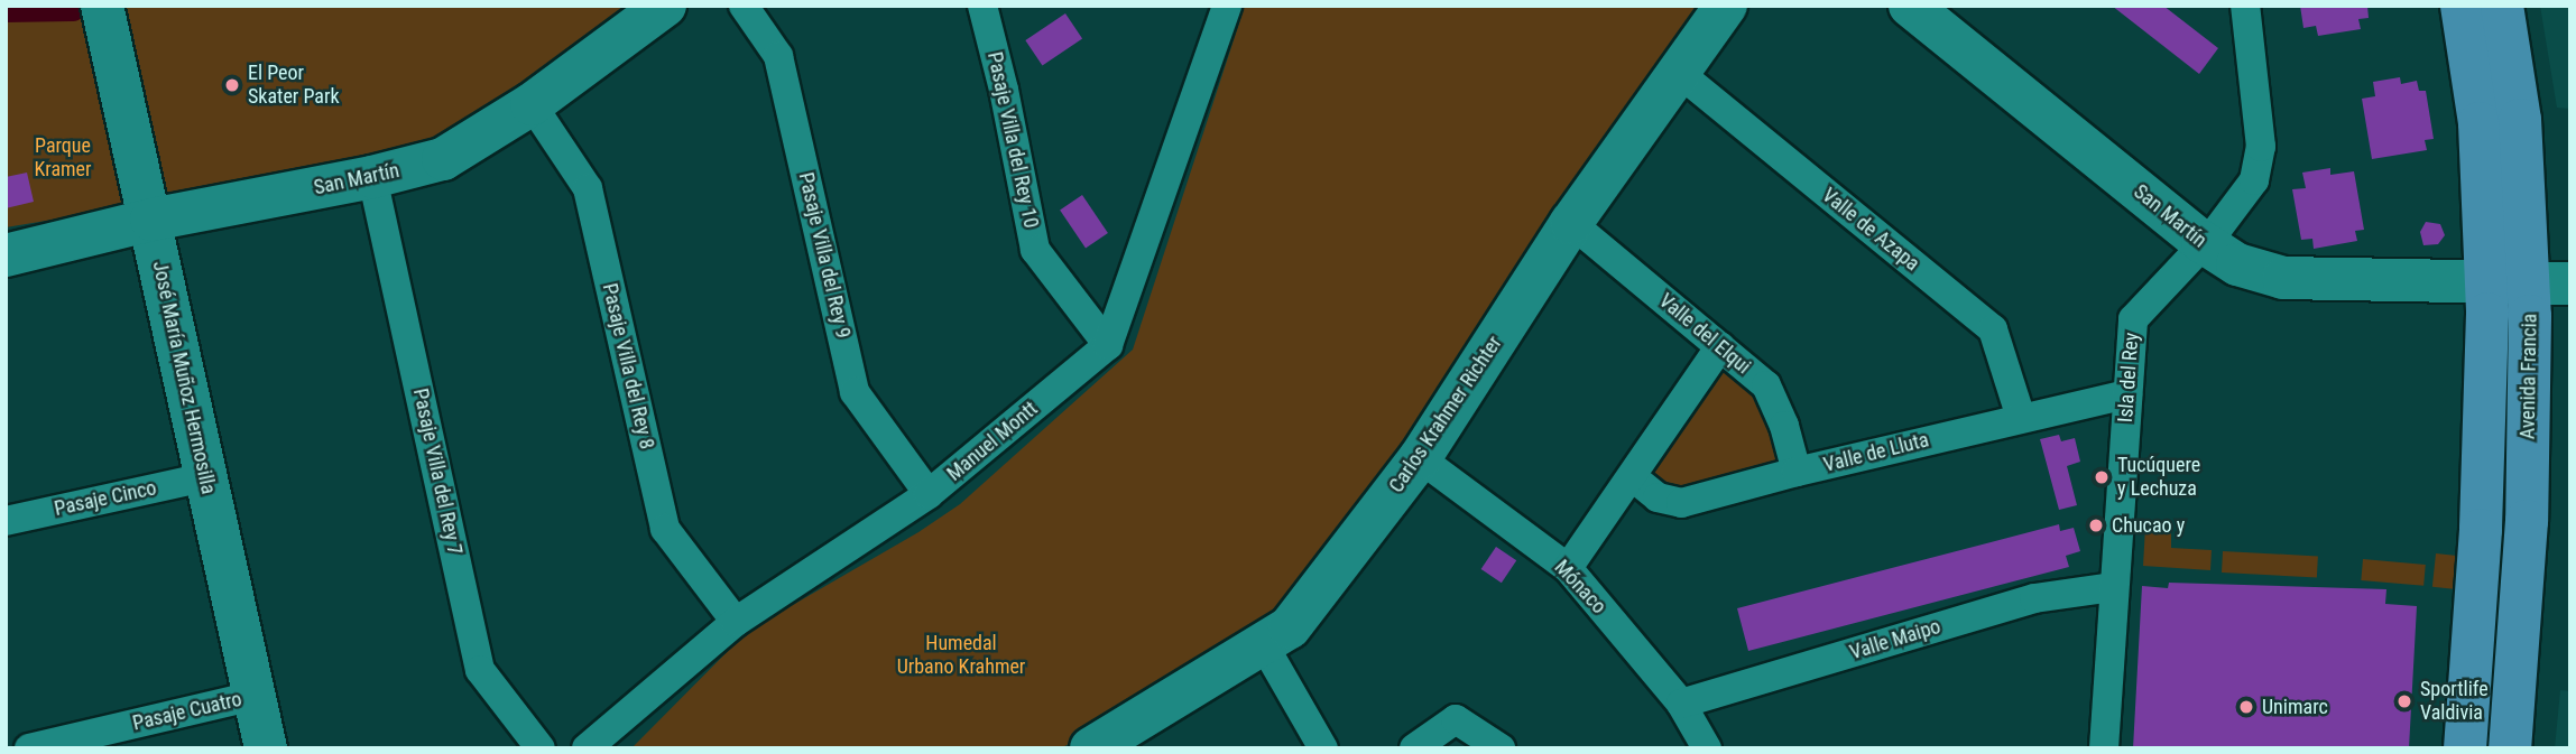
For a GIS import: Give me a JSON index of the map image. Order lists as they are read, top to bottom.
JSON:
{
  "streets": {
    "main road": ["Avenida Francia"],
    "street": [
      "Pasaje Villa del Rey 10",
      "San Martín",
      "Valle de Azapa",
      "Pasaje Villa del Rey 9",
      "Valle del Elqui",
      "Pasaje Villa del Rey 8",
      "José María Muñoz Hermosilla",
      "Isla del Rey",
      "Carlos Krahmer Richter",
      "Manuel Montt",
      "Valle de Lluta",
      "Pasaje Villa del Rey 7",
      "Pasaje Cinco",
      "Mónaco",
      "Valle Maipo",
      "Pasaje Cuatro"
    ]
  },
  "crossings": [
    ["Pasaje Villa del Rey 10", "Manuel Montt"],
    ["San Martín", "Pasaje Villa del Rey 8"],
    ["San Martín", "Avenida Francia"],
    ["San Martín", "José María Muñoz Hermosilla"],
    ["San Martín", "Isla del Rey"],
    ["San Martín", "Pasaje Villa del Rey 7"],
    ["Valle de Azapa", "Carlos Krahmer Richter"],
    ["Valle de Azapa", "Valle de Lluta"],
    ["Pasaje Villa del Rey 9", "Manuel Montt"],
    ["Valle del Elqui", "Carlos Krahmer Richter"],
    ["Valle del Elqui", "Valle de Lluta"],
    ["Pasaje Villa del Rey 8", "Manuel Montt"],
    ["José María Muñoz Hermosilla", "Pasaje Cinco"],
    ["José María Muñoz Hermosilla", "Pasaje Cuatro"],
    ["Isla del Rey", "Valle de Lluta"],
    ["Isla del Rey", "Valle Maipo"],
    ["Carlos Krahmer Richter", "Mónaco"],
    ["Mónaco", "Valle Maipo"]
  ],
  "parks": ["Parque Kramer", "Humedal Urbano Krahmer"],
  "places": [
    "El Peor Skater Park",
    "Tucúquere y Lechuza",
    "Chucao y",
    "Sportlife Valdivia",
    "Unimarc"
  ]
}
